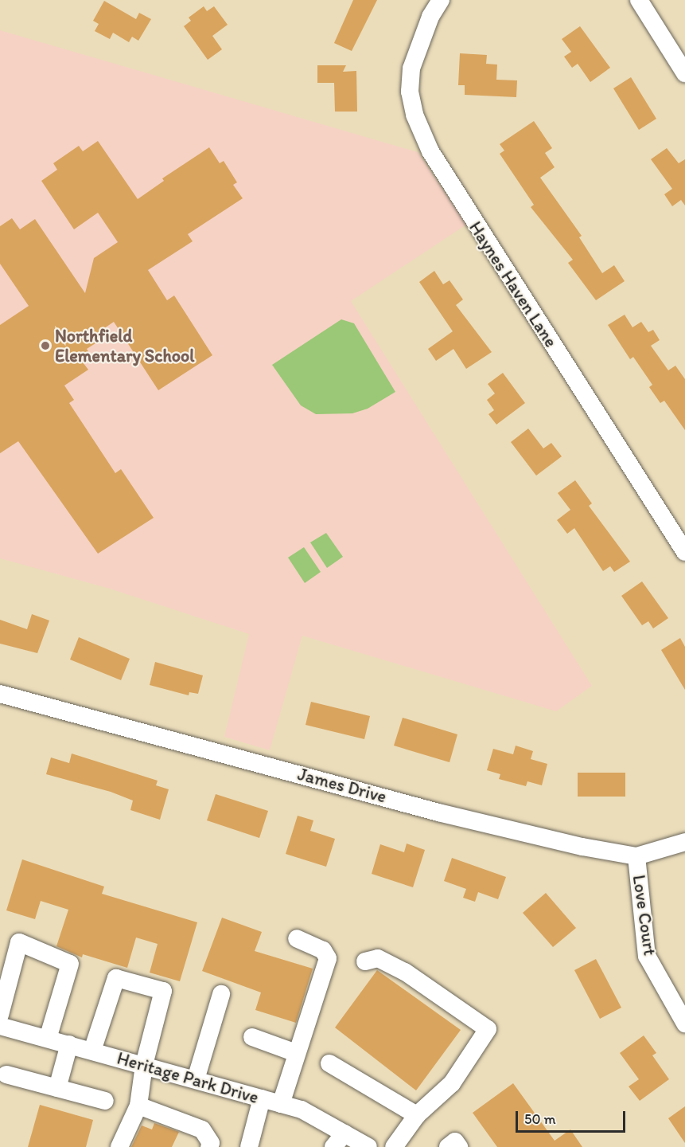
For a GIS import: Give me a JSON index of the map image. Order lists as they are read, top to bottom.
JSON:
{
  "streets": {
    "street": [
      "Haynes Haven Lane",
      "James Drive",
      "Love Court",
      "Heritage Park Drive"
    ]
  },
  "crossings": [
    ["James Drive", "Love Court"]
  ],
  "places": ["Northfield Elementary School"],
  "scale_bar": "50 m"
}
